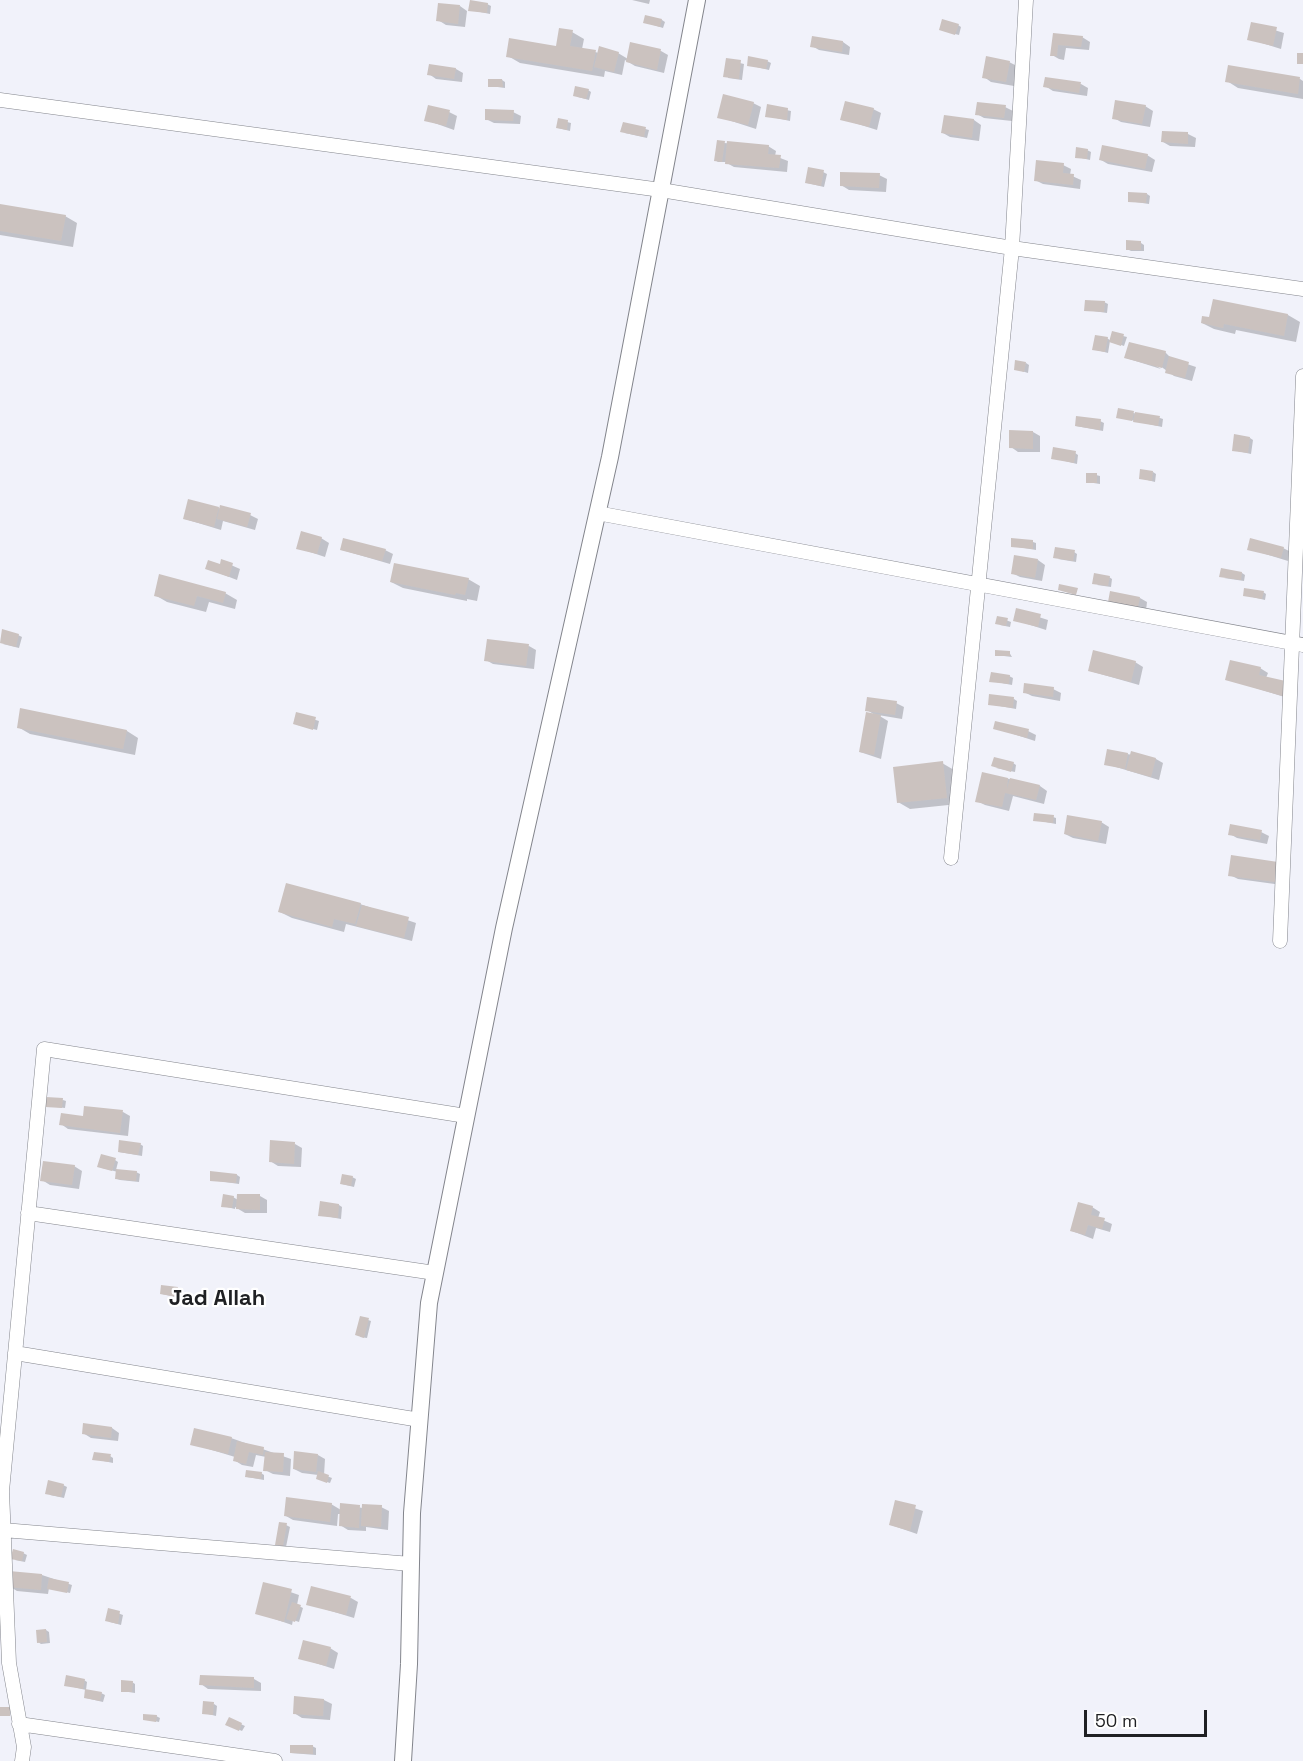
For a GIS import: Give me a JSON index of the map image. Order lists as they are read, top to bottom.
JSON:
{
  "districts": ["Jad Allah"],
  "scale_bar": "50 m"
}
